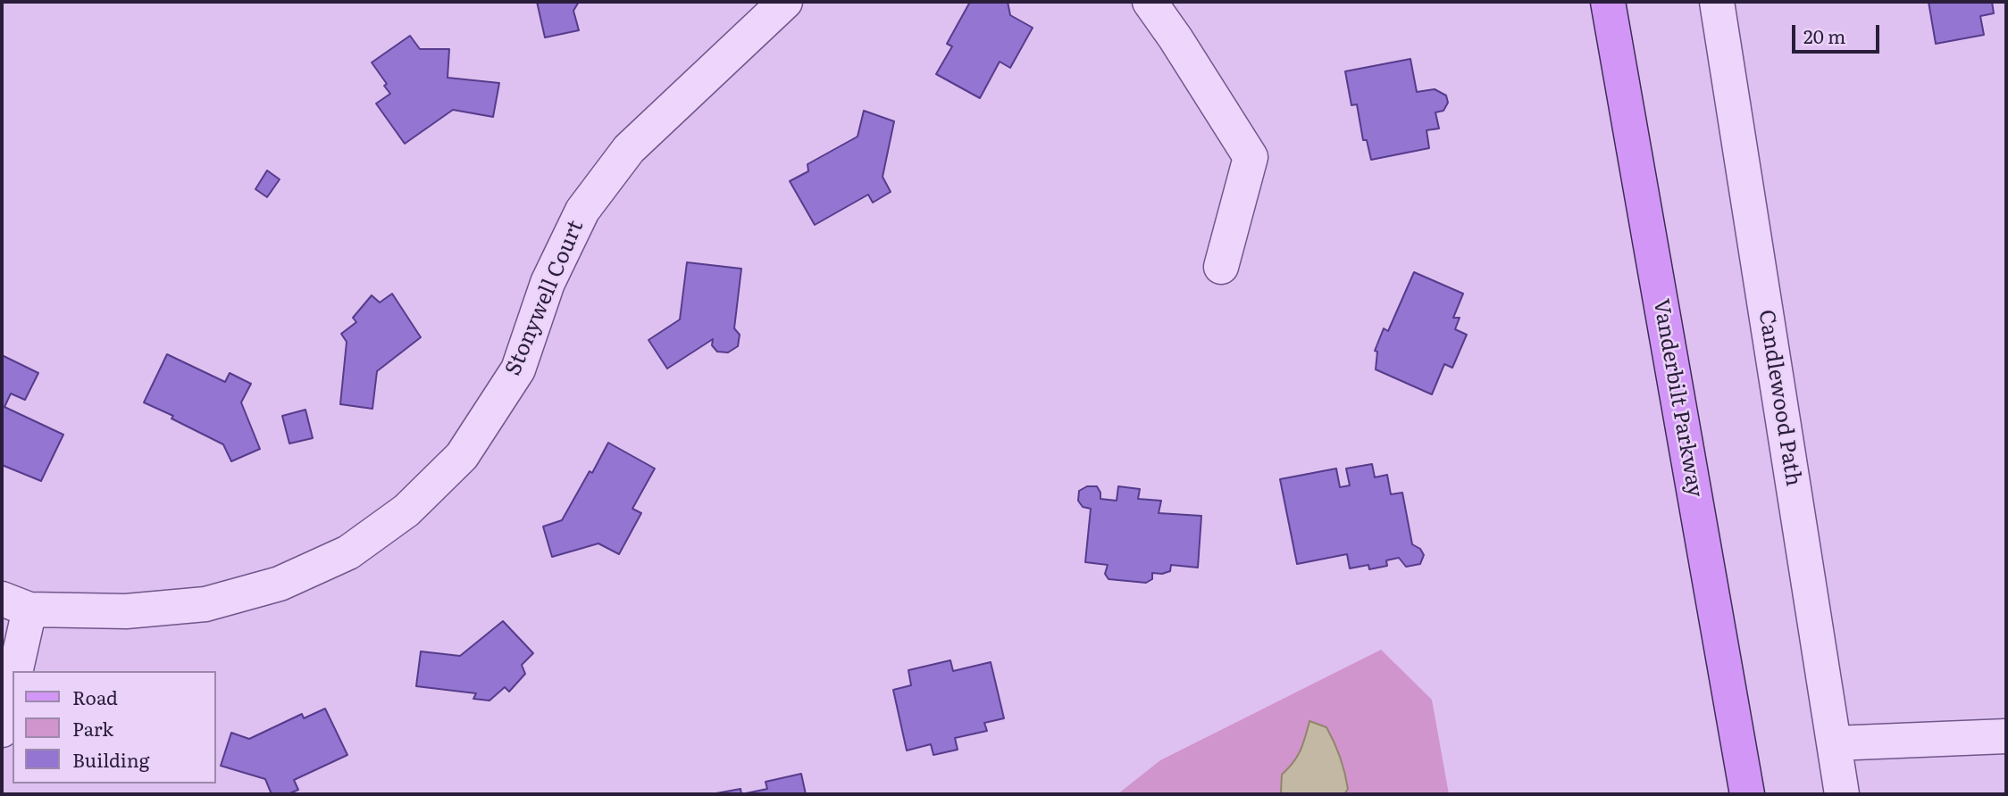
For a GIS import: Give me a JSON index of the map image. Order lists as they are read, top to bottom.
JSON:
{
  "streets": {
    "main road": ["Vanderbilt Parkway"],
    "street": ["Stonywell Court", "Candlewood Path"]
  },
  "legend": ["Road", "Park", "Building"],
  "scale_bar": "20 m"
}
